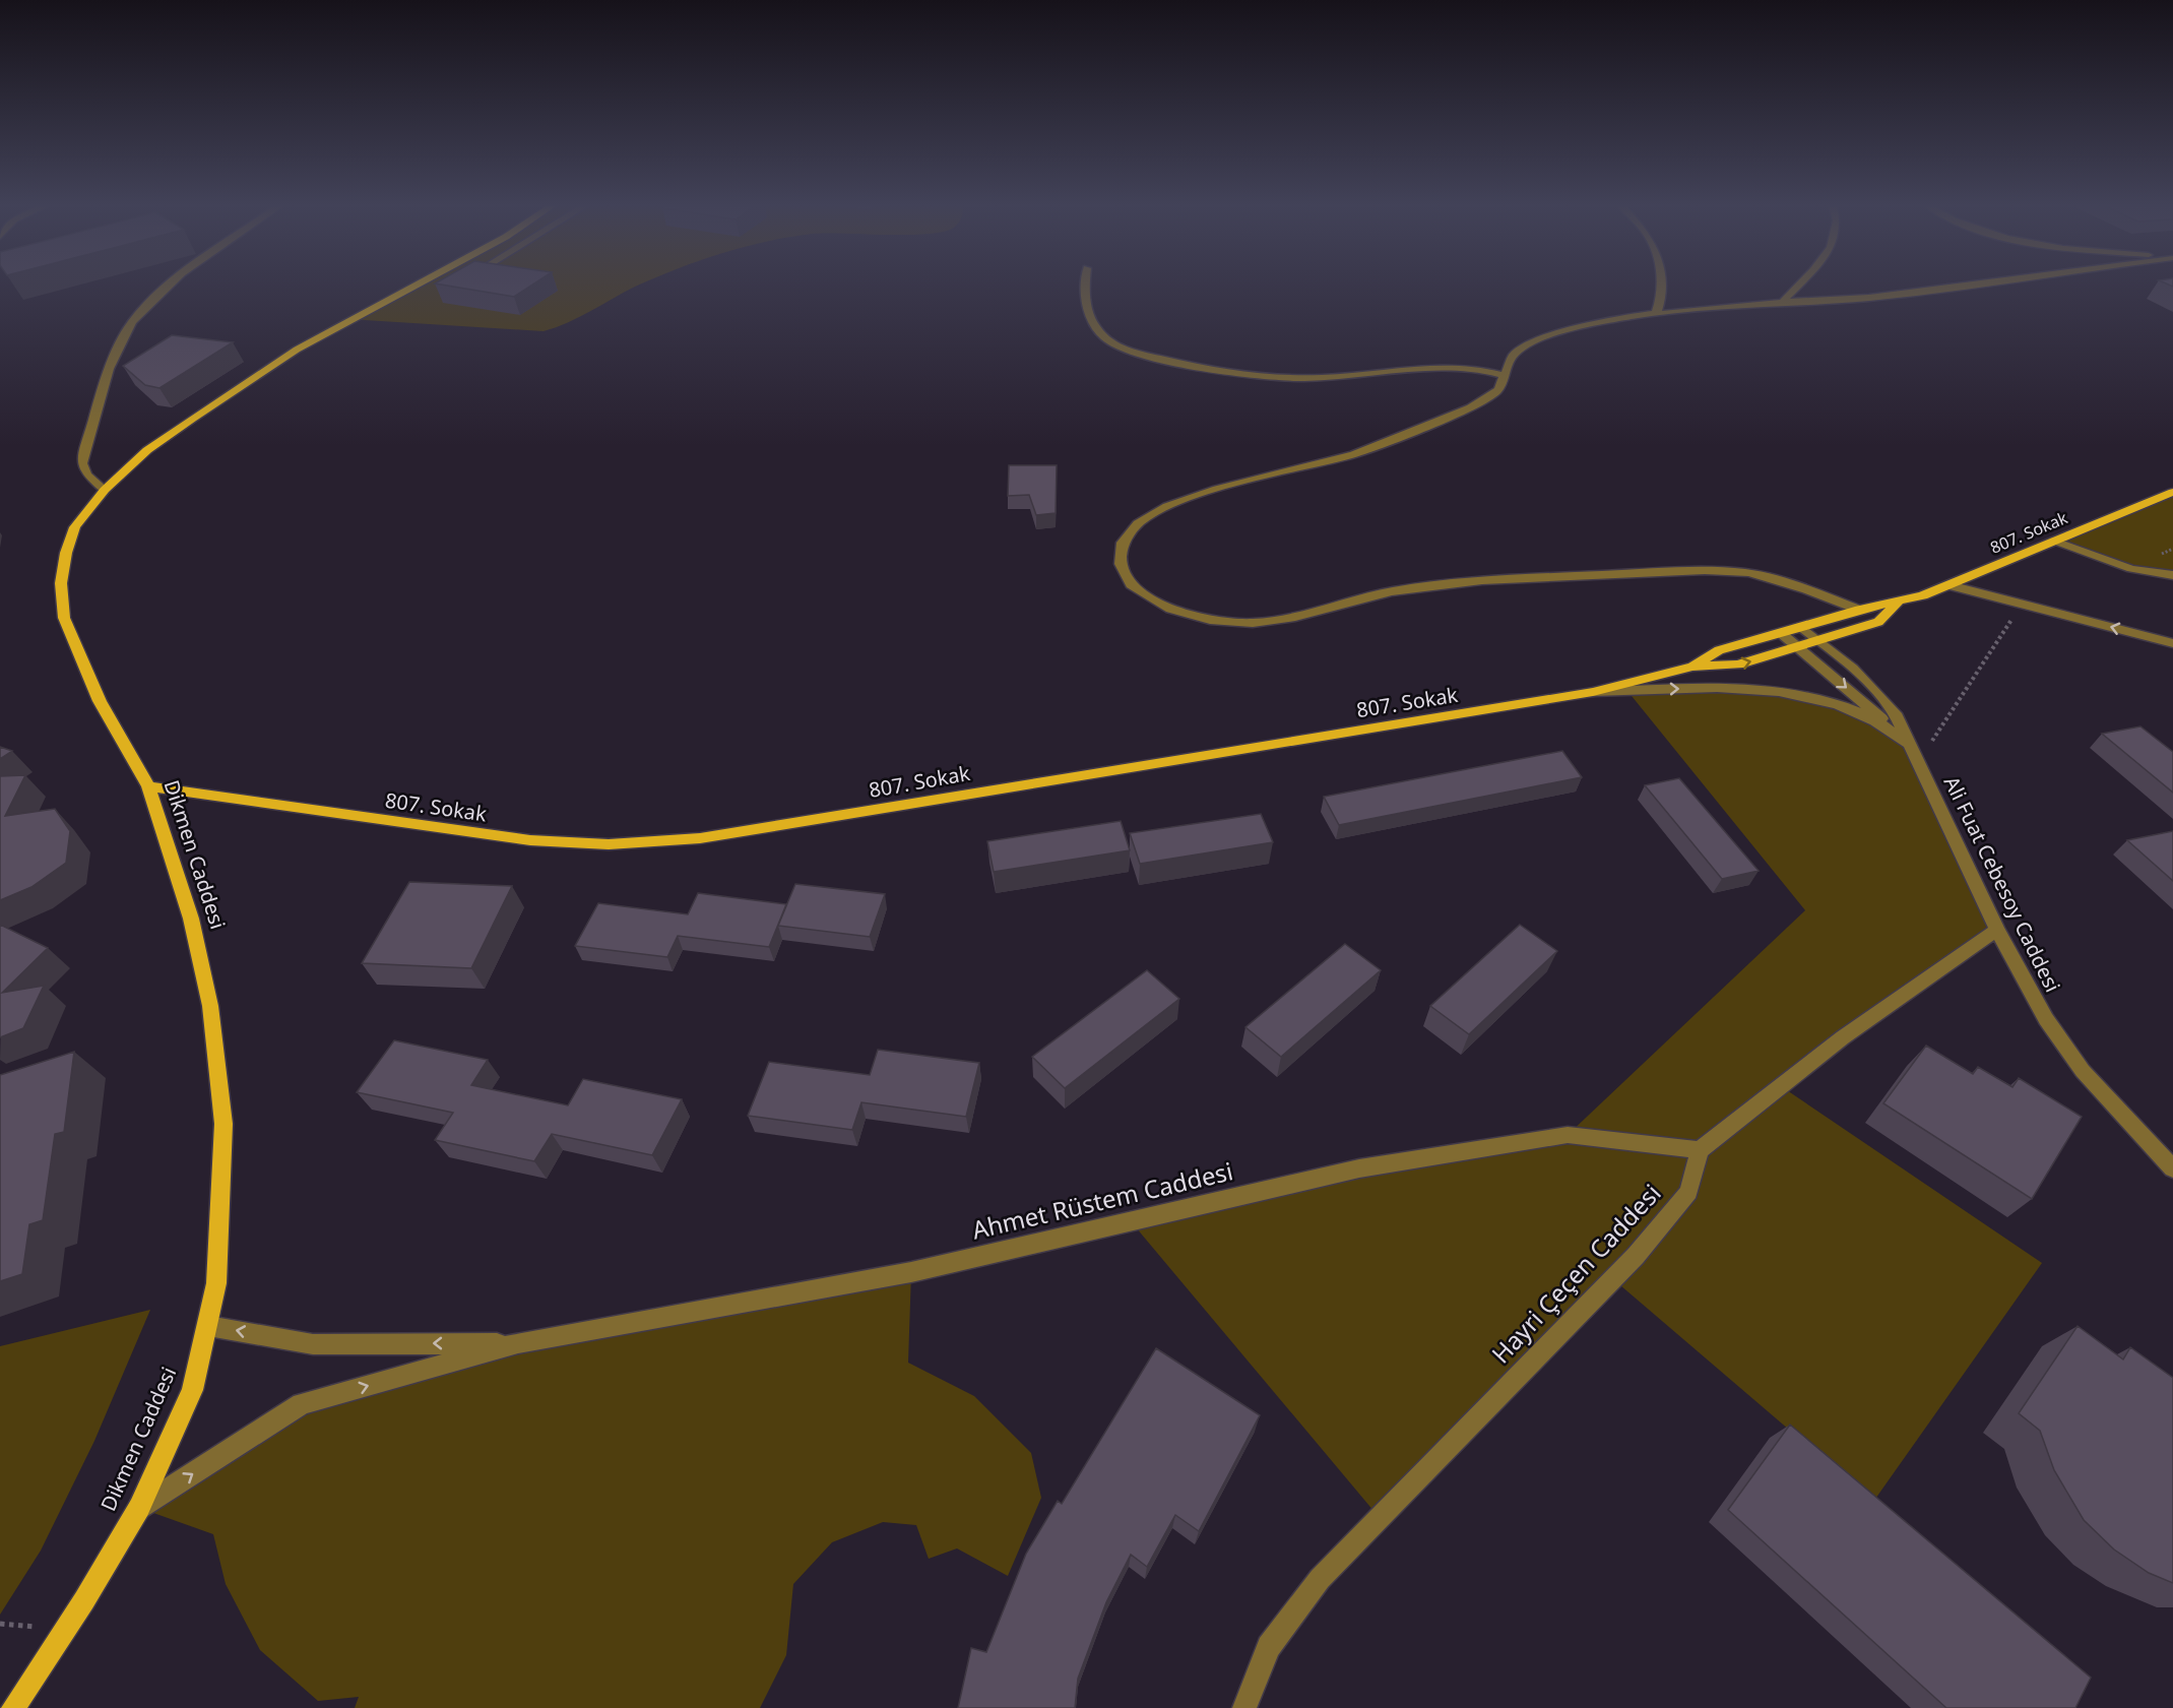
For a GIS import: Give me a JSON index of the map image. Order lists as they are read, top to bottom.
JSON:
{
  "streets": {
    "main road": ["807. Sokak", "Dikmen Caddesi"],
    "street": ["Ali Fuat Cebesoy Caddesi", "Ahmet Rüstem Caddesi", "Hayri Çeçen Caddesi"]
  },
  "crossings": [
    ["807. Sokak", "Dikmen Caddesi"],
    ["807. Sokak", "Ali Fuat Cebesoy Caddesi"],
    ["Dikmen Caddesi", "Ahmet Rüstem Caddesi"],
    ["Ahmet Rüstem Caddesi", "Hayri Çeçen Caddesi"]
  ]
}
